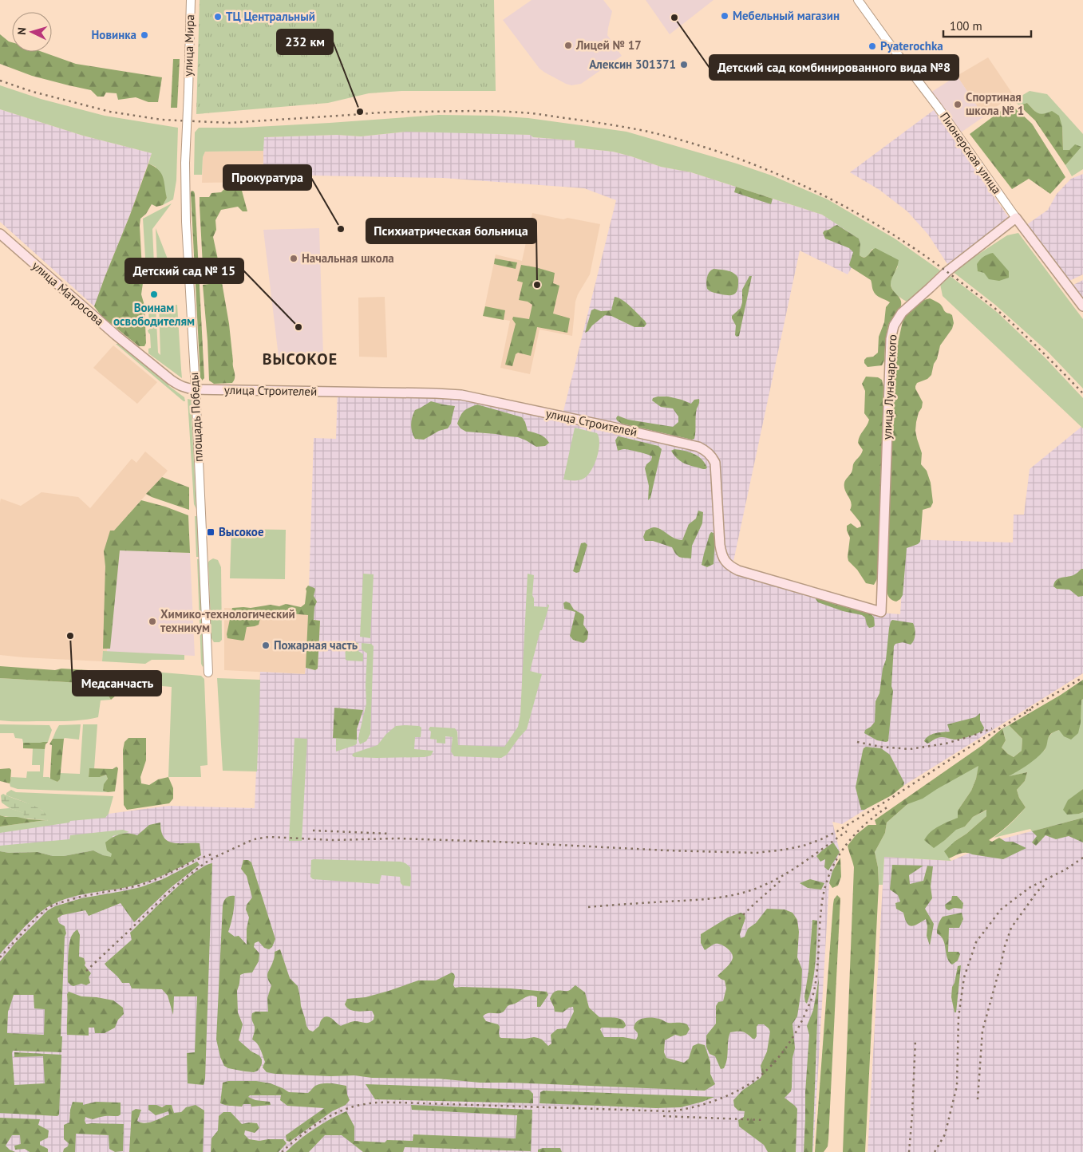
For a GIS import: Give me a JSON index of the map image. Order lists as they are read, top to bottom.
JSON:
{
  "streets": {
    "main road": [
      "Пионерская улица",
      "улица Матросова",
      "улица Луначарского",
      "улица Строителей"
    ],
    "street": ["улица Мира", "площадь Победы"]
  },
  "crossings": [
    ["улица Мира", "площадь Победы"],
    ["Пионерская улица", "улица Луначарского"],
    ["улица Матросова", "улица Строителей"],
    ["улица Матросова", "площадь Победы"],
    ["улица Луначарского", "улица Строителей"],
    ["улица Строителей", "площадь Победы"]
  ],
  "districts": ["ВЫСОКОЕ"],
  "places": {
    "other": [
      "Мебельный магазин",
      "ТЦ Центральный",
      "Детский сад комбинированного вида №8",
      "Новинка",
      "Лицей № 17",
      "Pyaterochka",
      "Алексин 301371",
      "Спортиная школа № 1",
      "232 км",
      "Прокуратура",
      "Начальная школа",
      "Психиатрическая больница",
      "Воинам освободителям",
      "Детский сад № 15",
      "Химико-технологический техникум",
      "Медсанчасть",
      "Пожарная часть"
    ],
    "transit": ["Высокое"]
  },
  "scale_bar": "100 m",
  "north": "left"
}
